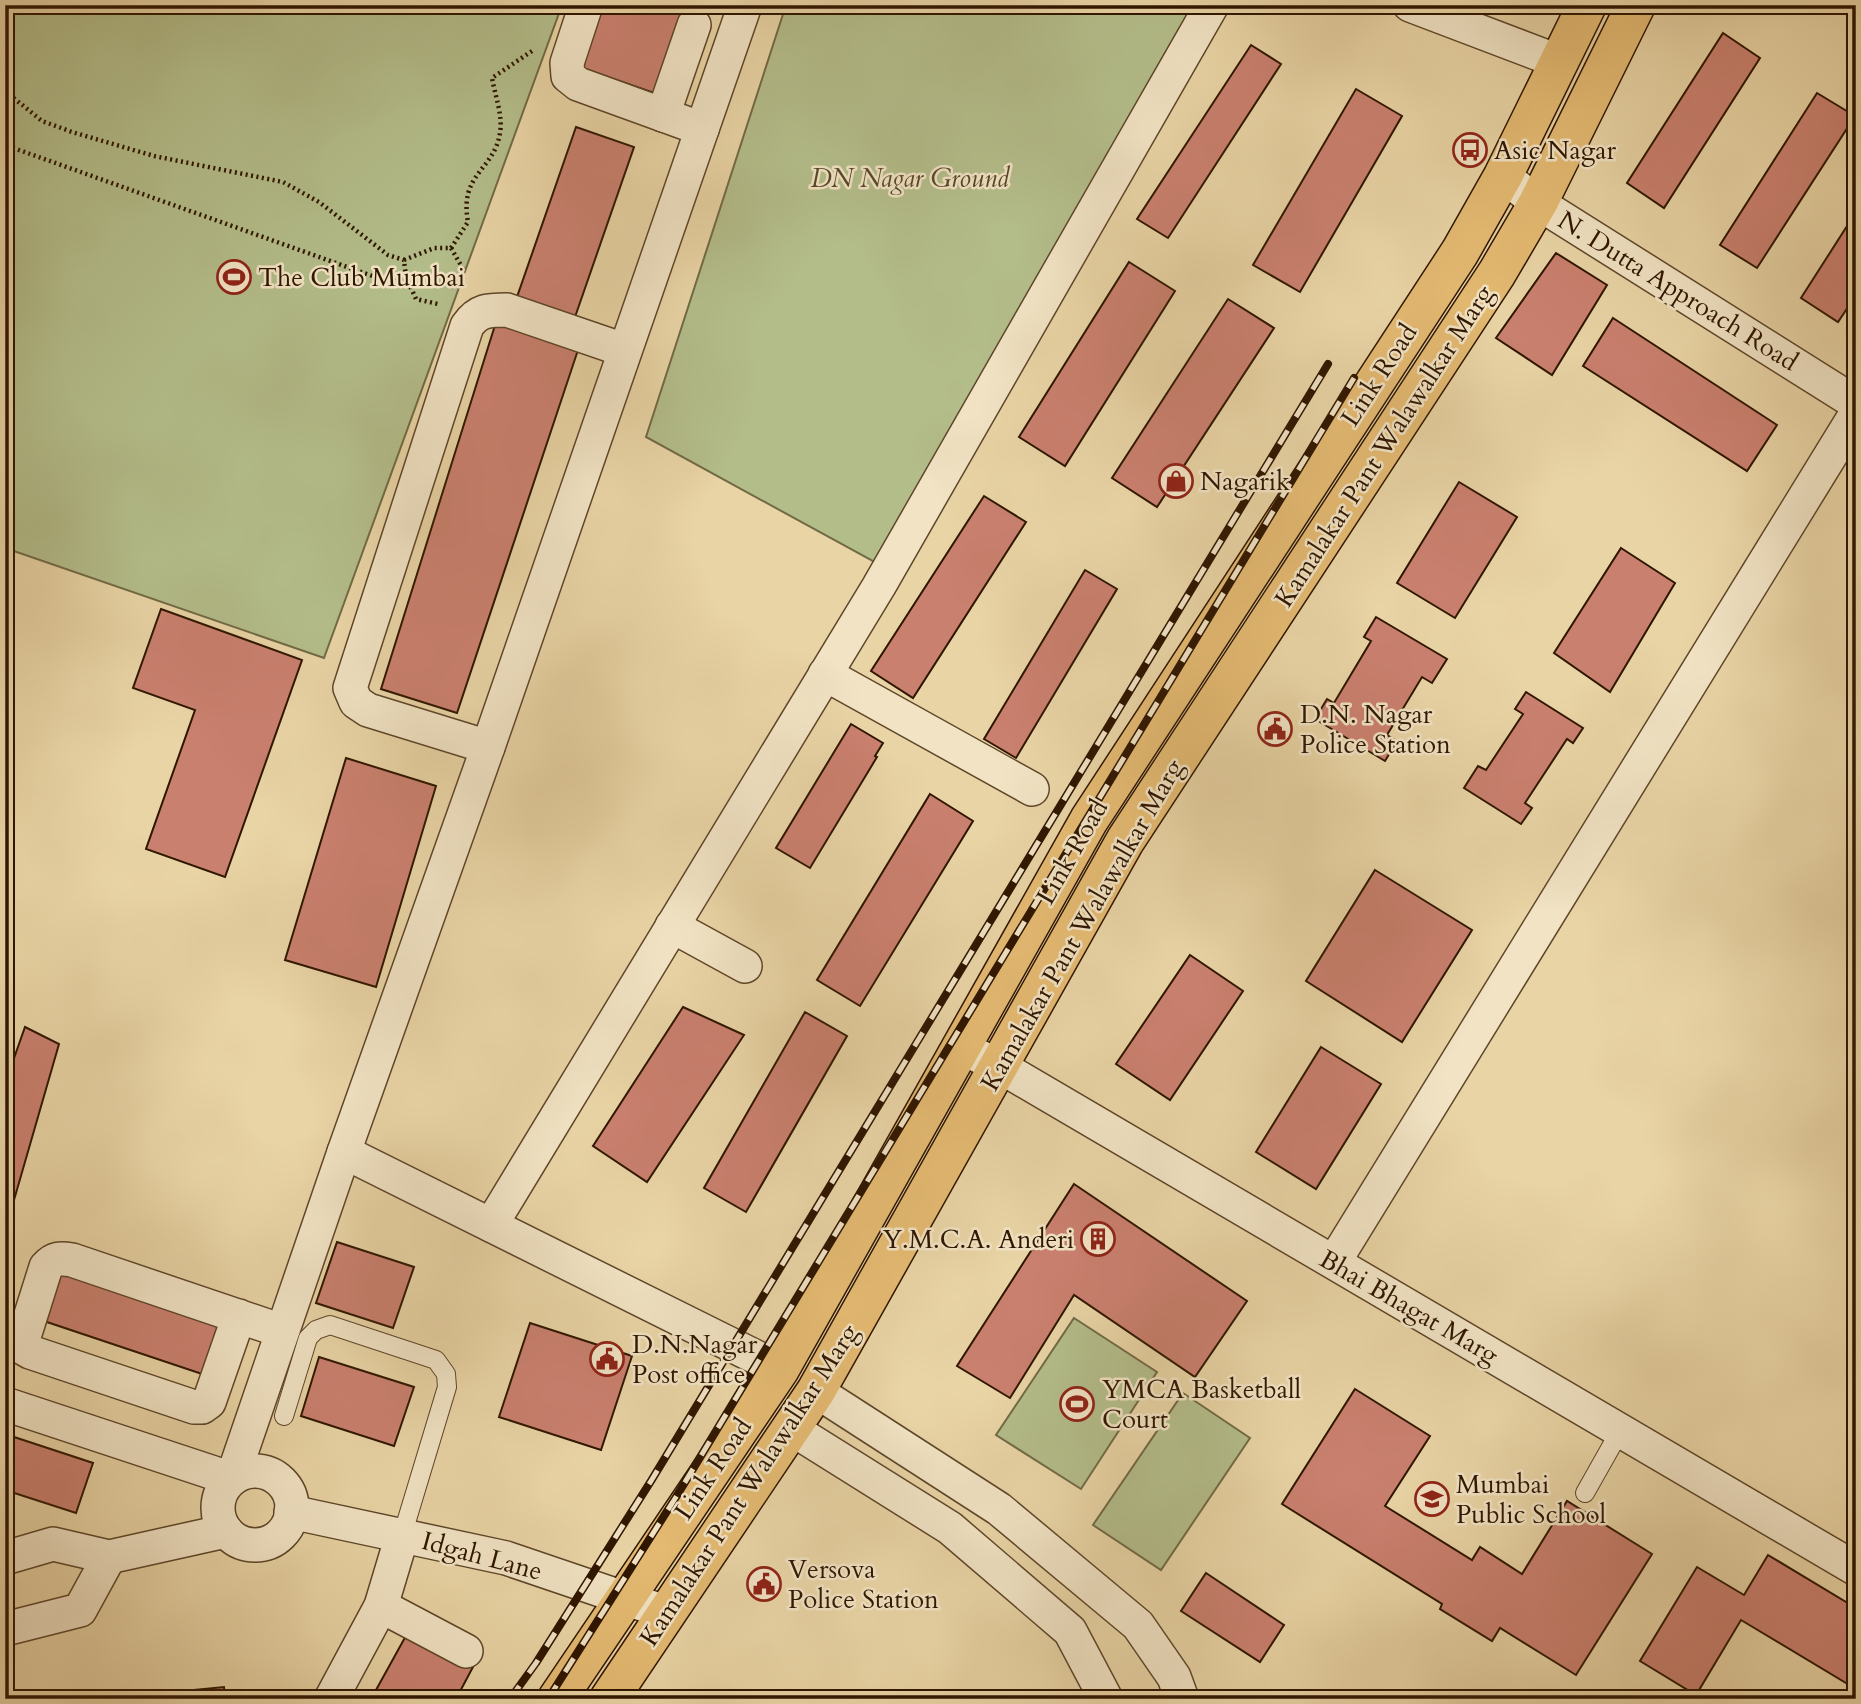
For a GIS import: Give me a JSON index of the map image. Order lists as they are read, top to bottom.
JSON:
{
  "streets": {
    "main road": ["Link Road", "Kamalakar Pant Walawalkar Marg"],
    "street": ["N. Dutta Approach Road", "Bhai Bhagat Marg", "Idgah Lane"]
  },
  "crossings": [
    ["N. Dutta Approach Road", "Link Road"],
    ["N. Dutta Approach Road", "Kamalakar Pant Walawalkar Marg"],
    ["Link Road", "Bhai Bhagat Marg"],
    ["Link Road", "Idgah Lane"],
    ["Kamalakar Pant Walawalkar Marg", "Bhai Bhagat Marg"],
    ["Kamalakar Pant Walawalkar Marg", "Idgah Lane"]
  ],
  "parks": ["DN Nagar Ground"],
  "places": {
    "bus stop": ["Asic Nagar"],
    "sports": ["The Club Mumbai", "YMCA Basketball Court"],
    "shop": ["Nagarik"],
    "public building": ["D.N. Nagar Police Station", "D.N.Nagar Post office", "Versova Police Station"],
    "building": ["Y.M.C.A. Anderi"],
    "school or university": ["Mumbai Public School"]
  }
}
